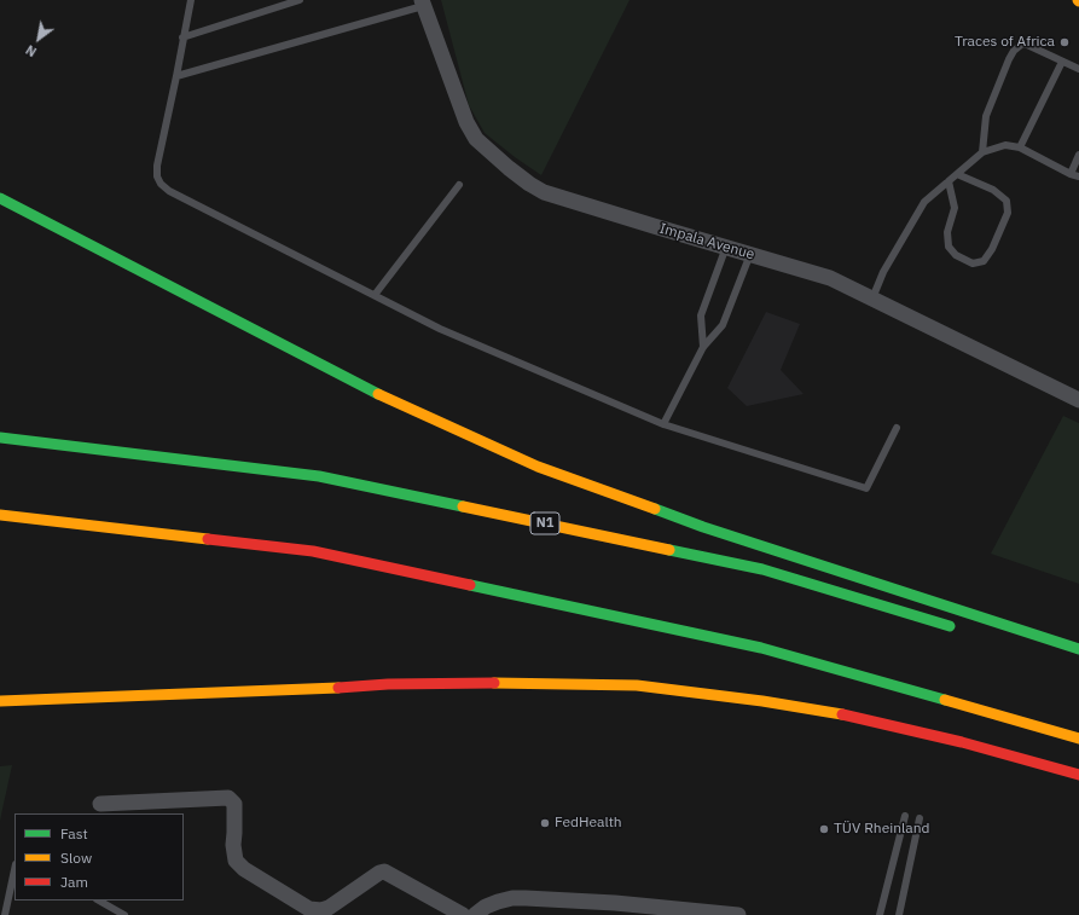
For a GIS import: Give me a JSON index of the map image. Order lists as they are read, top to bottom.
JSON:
{
  "streets": {
    "highway": ["N1"],
    "street": ["Impala Avenue"]
  },
  "places": ["Traces of Africa", "FedHealth", "TÜV Rheinland"],
  "legend": ["Fast", "Slow", "Jam"],
  "north": "bottom left"
}
